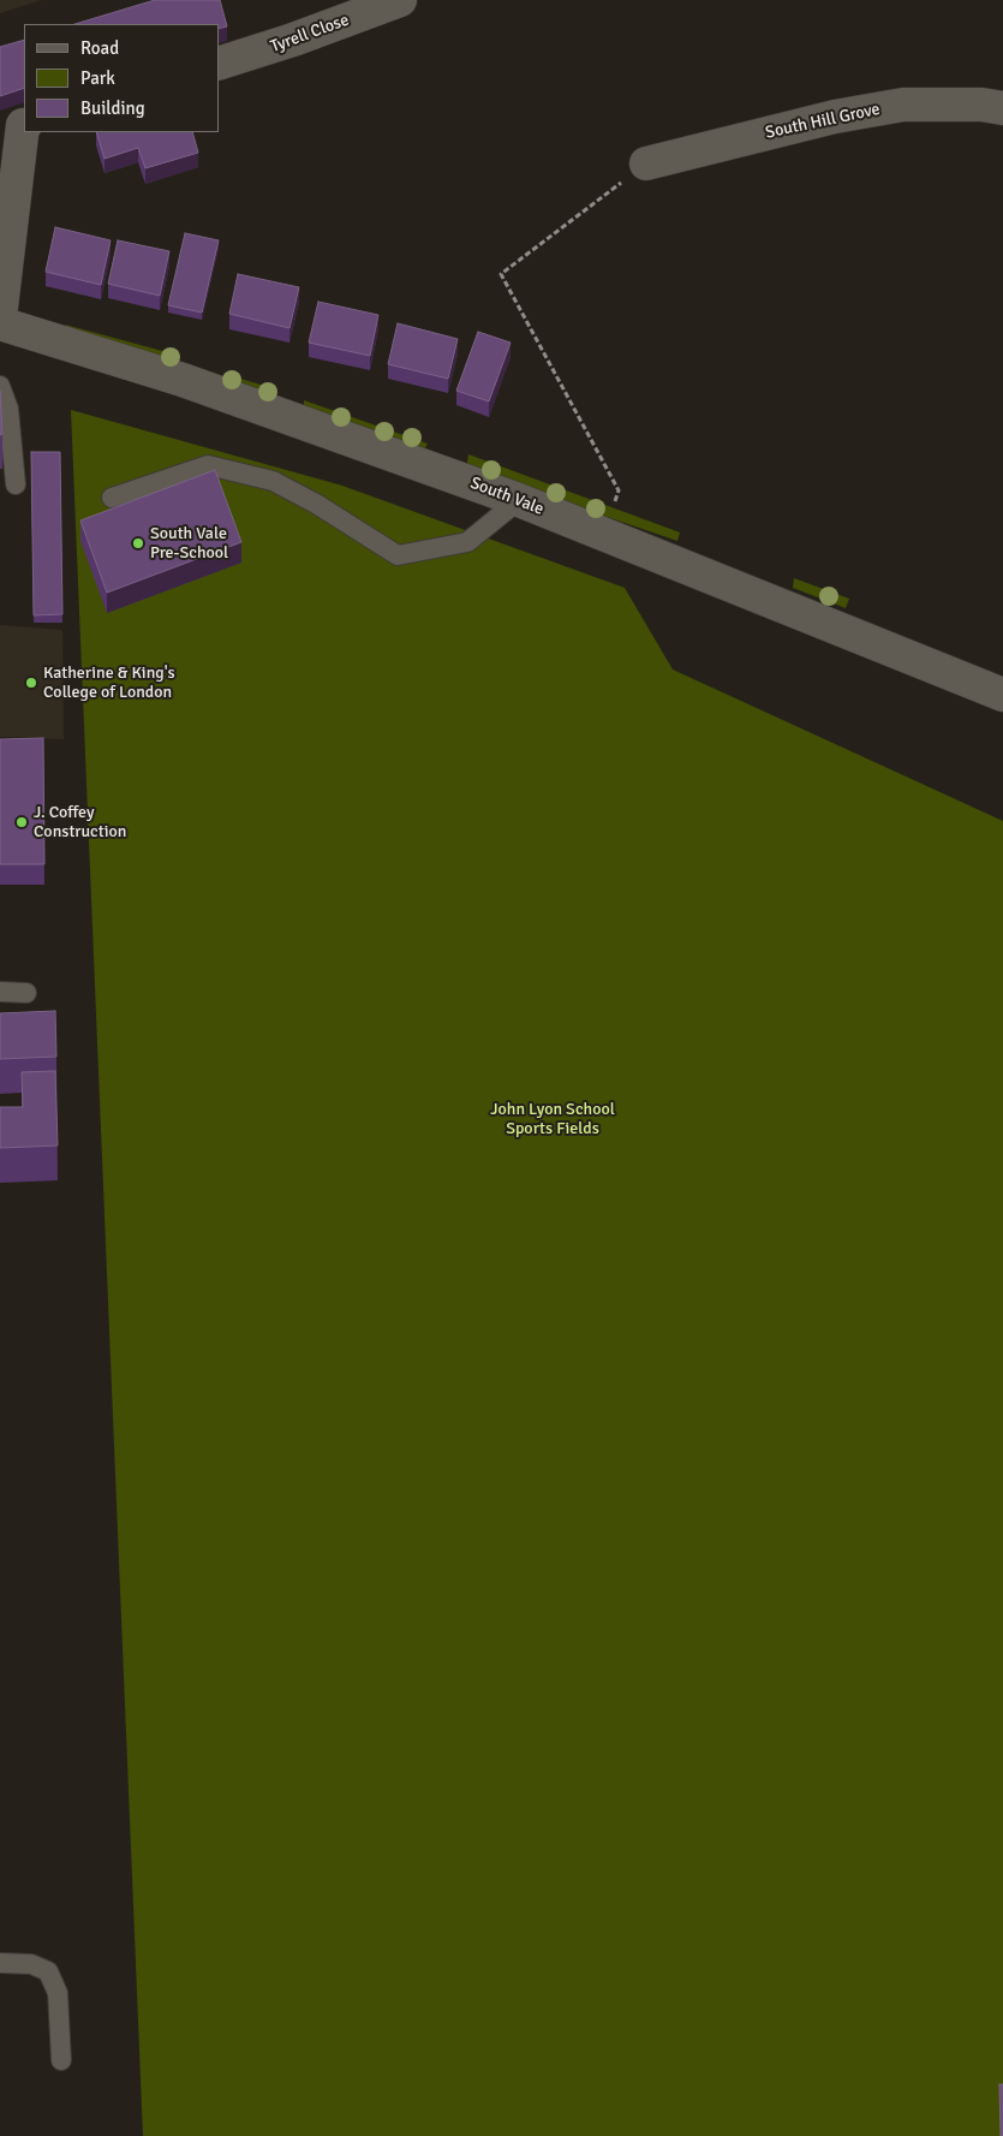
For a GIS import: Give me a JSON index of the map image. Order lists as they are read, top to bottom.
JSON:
{
  "streets": {
    "street": ["Tyrell Close", "South Hill Grove", "South Vale"]
  },
  "parks": ["John Lyon School Sports Fields"],
  "places": ["South Vale Pre-School", "Katherine & King's College of London", "J. Coffey Construction"],
  "legend": ["Road", "Park", "Building"]
}
